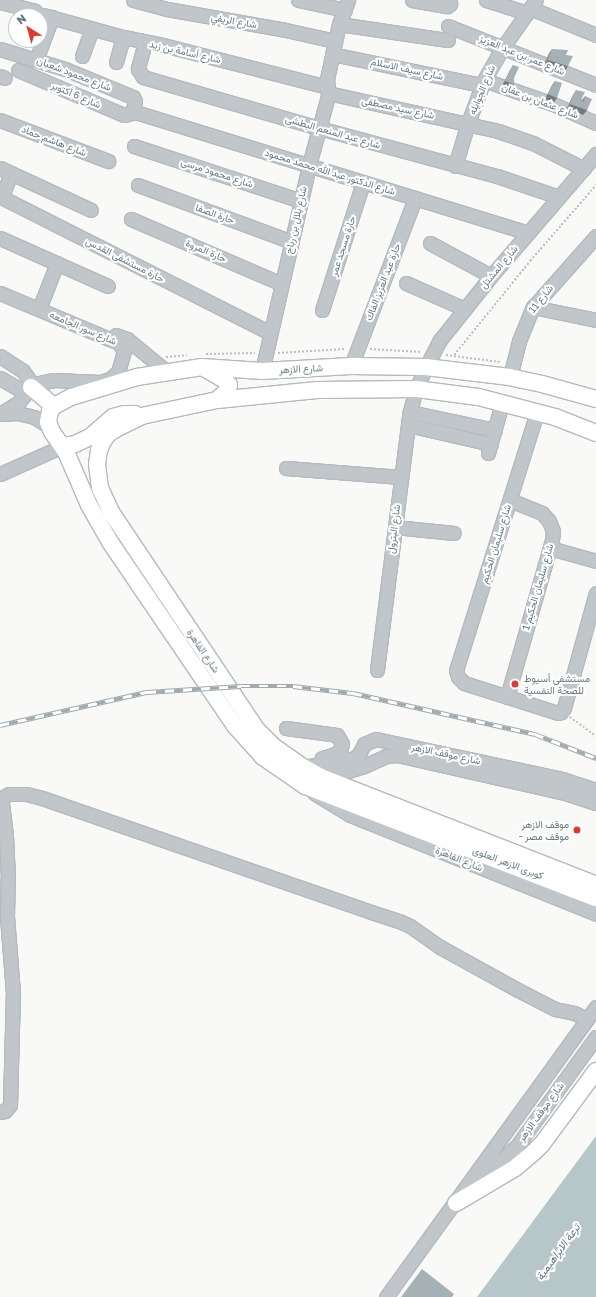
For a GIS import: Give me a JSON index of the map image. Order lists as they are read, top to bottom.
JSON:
{
  "streets": {
    "main road": ["شارع الازهر", "شارع القاهرة", "كوبرى الازهر العلوى"],
    "street": [
      "شارع الريفي",
      "شارع أسامة بن زيد",
      "شارع عمر بن عبد العزيز",
      "شارع سيف الاسلام",
      "شارع محمود شعبان",
      "شارع الجوايله",
      "شارع 6 أكتوبر",
      "شارع عثمان بن عفان",
      "شارع سيد مصطفى",
      "شارع عبد المنعم البطشى",
      "شارع هاشم حماد",
      "شارع الدكتور عبد الله محمد محمود",
      "شارع محمود مرسى",
      "حارة الصفا",
      "شارع بلال بن رباح",
      "حارة مسجد عمر",
      "حارة المروة",
      "حارة مستشفى القدس",
      "شارع المشتل",
      "حارة عبد العزيز الفاك",
      "شارع 11",
      "شارع سور الجامعه",
      "شارع البترول",
      "شارع سليمان الحكيم",
      "شارع سليمان الحكيم 1",
      "شارع موقف الازهر"
    ]
  },
  "crossings": [
    ["شارع الريفي", "شارع سيف الاسلام"],
    ["شارع الريفي", "شارع بلال بن رباح"],
    ["شارع أسامة بن زيد", "شارع سيد مصطفى"],
    ["شارع أسامة بن زيد", "شارع عبد المنعم البطشى"],
    ["شارع أسامة بن زيد", "شارع بلال بن رباح"],
    ["شارع عمر بن عبد العزيز", "شارع الجوايله"],
    ["شارع سيف الاسلام", "شارع الجوايله"],
    ["شارع سيف الاسلام", "شارع عثمان بن عفان"],
    ["شارع سيف الاسلام", "شارع بلال بن رباح"],
    ["شارع محمود شعبان", "شارع 6 أكتوبر"],
    ["شارع محمود شعبان", "شارع الدكتور عبد الله محمد محمود"],
    ["شارع الجوايله", "شارع عثمان بن عفان"],
    ["شارع الجوايله", "شارع سيد مصطفى"],
    ["شارع الجوايله", "شارع عبد المنعم البطشى"],
    ["شارع 6 أكتوبر", "شارع الدكتور عبد الله محمد محمود"],
    ["شارع سيد مصطفى", "شارع بلال بن رباح"],
    ["شارع سيد مصطفى", "شارع المشتل"],
    ["شارع عبد المنعم البطشى", "شارع بلال بن رباح"],
    ["شارع عبد المنعم البطشى", "شارع المشتل"],
    ["شارع الدكتور عبد الله محمد محمود", "شارع بلال بن رباح"],
    ["شارع الدكتور عبد الله محمد محمود", "حارة مسجد عمر"],
    ["شارع الدكتور عبد الله محمد محمود", "شارع المشتل"],
    ["شارع الدكتور عبد الله محمد محمود", "حارة عبد العزيز الفاك"],
    ["شارع محمود مرسى", "شارع بلال بن رباح"],
    ["حارة الصفا", "شارع بلال بن رباح"],
    ["شارع بلال بن رباح", "حارة المروة"],
    ["شارع بلال بن رباح", "حارة مستشفى القدس"],
    ["شارع بلال بن رباح", "شارع الازهر"],
    ["شارع المشتل", "شارع الازهر"],
    ["شارع المشتل", "شارع البترول"],
    ["حارة عبد العزيز الفاك", "شارع الازهر"],
    ["شارع 11", "شارع الازهر"],
    ["شارع سور الجامعه", "شارع الازهر"],
    ["شارع سليمان الحكيم", "شارع سليمان الحكيم 1"],
    ["شارع القاهرة", "شارع موقف الازهر"],
    ["شارع القاهرة", "كوبرى الازهر العلوى"]
  ],
  "water": ["ترعة الابراهيمية"],
  "places": ["مستشفى أسيوط للصحة النفسية", "موقف الازهر - موقف مصر"],
  "north": "top left"
}
